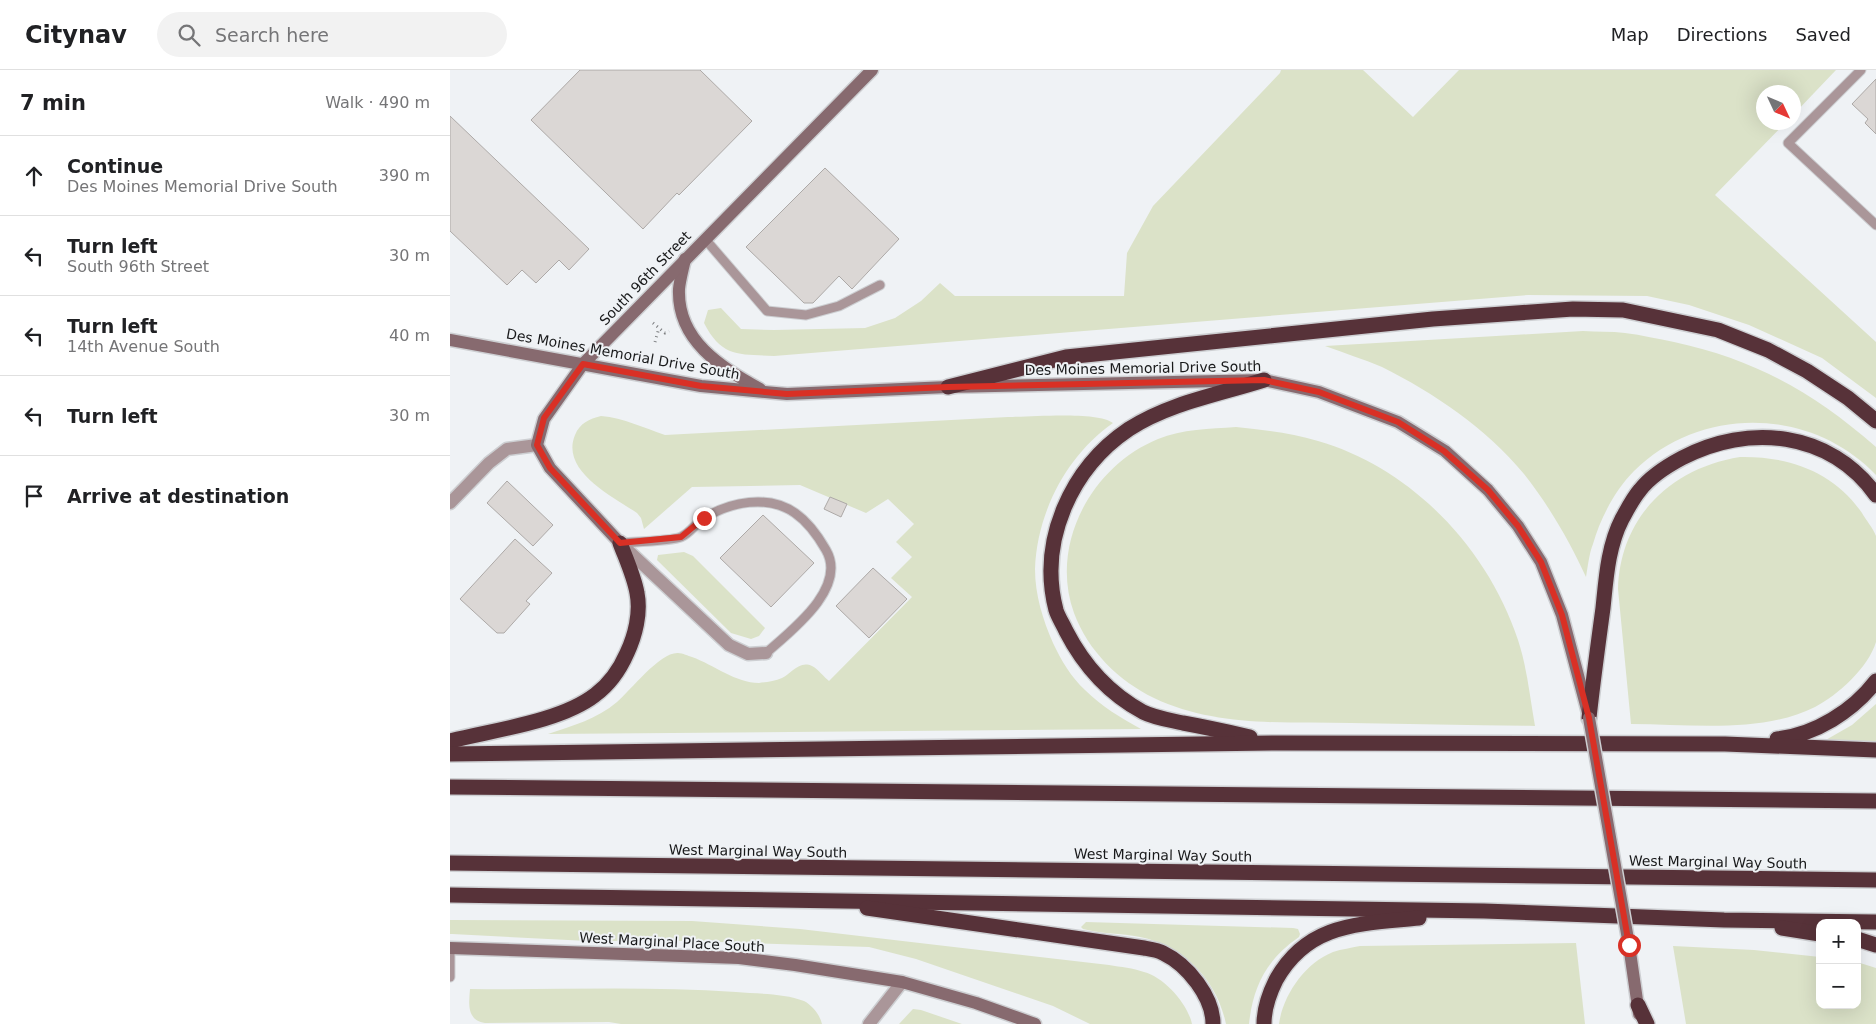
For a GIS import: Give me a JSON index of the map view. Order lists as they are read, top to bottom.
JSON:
{
  "streets": {
    "highway": ["West Marginal Way South"],
    "main road": ["South 96th Street", "Des Moines Memorial Drive South", "West Marginal Place South"]
  },
  "crossings": [
    ["South 96th Street", "Des Moines Memorial Drive South"]
  ],
  "north": "bottom right",
  "page": {
    "header": "Citynav",
    "search": "Search here",
    "nav": ["Map", "Directions", "Saved"],
    "heading": ["7 min", "Walk · 490 m"],
    "list": [
      ["Continue", "Des Moines Memorial Drive South", "390 m"],
      ["Turn left", "South 96th Street", "30 m"],
      ["Turn left", "14th Avenue South", "40 m"],
      ["Turn left", "30 m"],
      "Arrive at destination"
    ],
    "map_buttons": ["+", "−"]
  }
}
